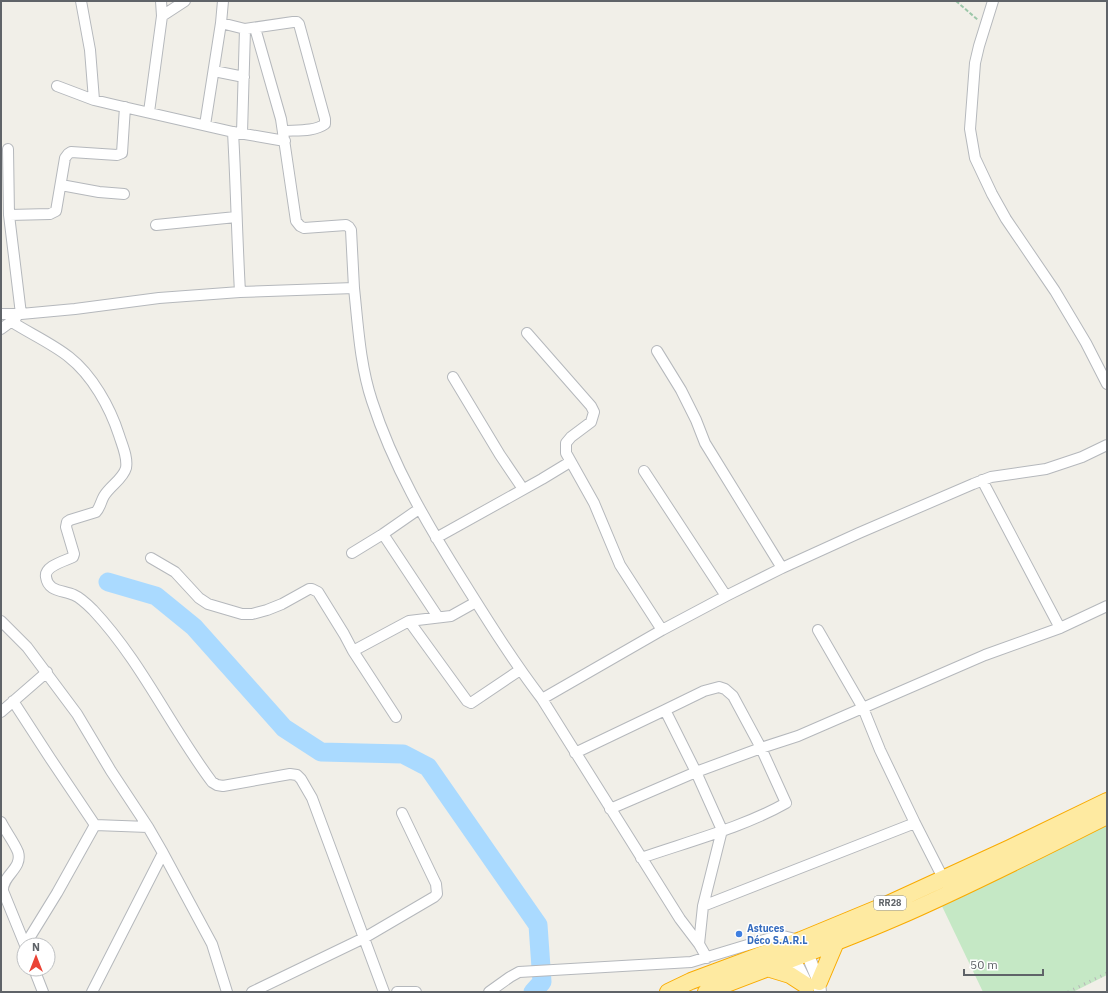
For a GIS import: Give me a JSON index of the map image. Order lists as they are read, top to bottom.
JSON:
{
  "streets": {
    "highway": ["RR28"]
  },
  "places": ["Astuces Déco S.A.R.L"],
  "scale_bar": "50 m",
  "north": "top"
}
